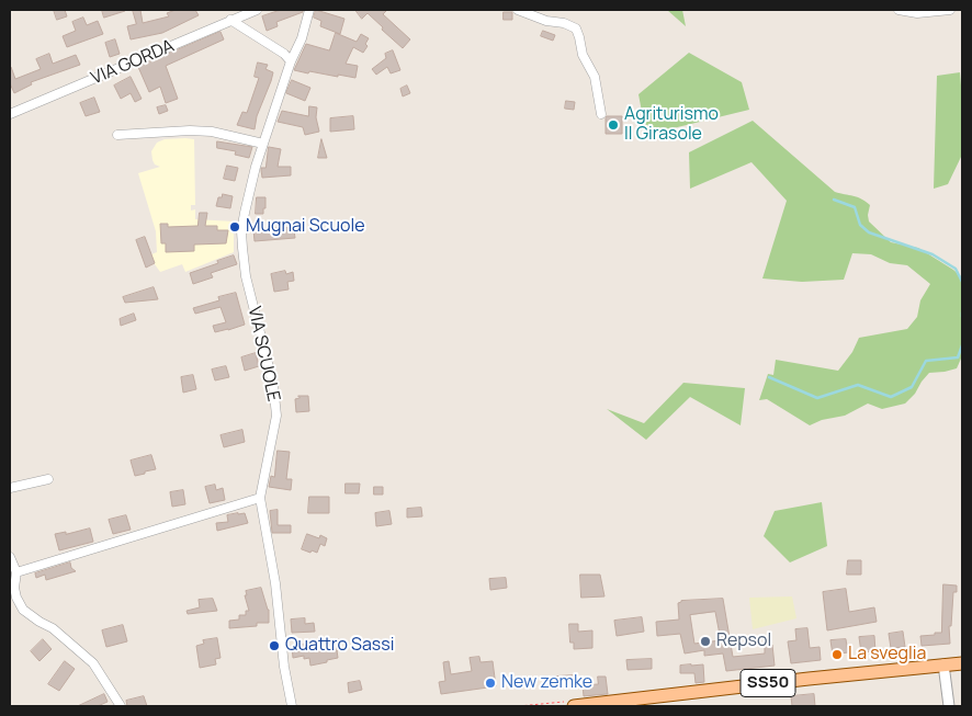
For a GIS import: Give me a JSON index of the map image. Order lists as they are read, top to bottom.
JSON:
{
  "streets": {
    "main road": ["SS50"],
    "street": ["VIA GORDA", "VIA SCUOLE"]
  },
  "places": [
    "Agriturismo Il Girasole",
    "Mugnai Scuole",
    "Repsol",
    "Quattro Sassi",
    "La sveglia",
    "New zemke"
  ]
}
